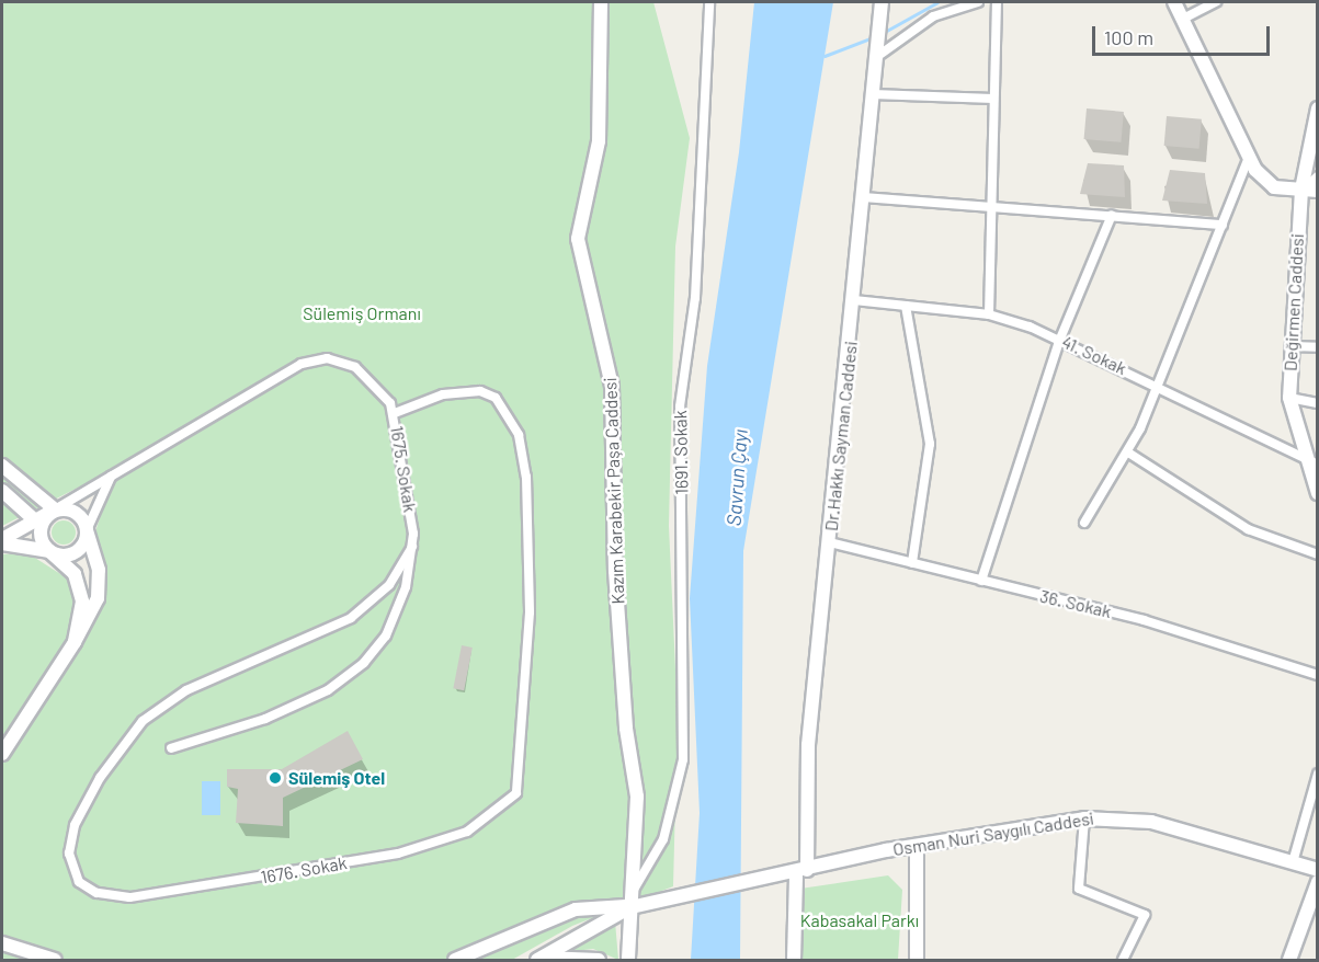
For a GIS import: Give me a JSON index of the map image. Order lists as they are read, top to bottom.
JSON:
{
  "streets": {
    "street": [
      "Değirmen Caddesi",
      "41. Sokak",
      "Dr.Hakkı Sayman Caddesi",
      "1691. Sokak",
      "1675. Sokak",
      "Kazım Karabekir Paşa Caddesi",
      "36. Sokak",
      "Osman Nuri Saygılı Caddesi",
      "1676. Sokak"
    ]
  },
  "crossings": [
    ["Değirmen Caddesi", "41. Sokak"],
    ["41. Sokak", "Dr.Hakkı Sayman Caddesi"],
    ["Dr.Hakkı Sayman Caddesi", "36. Sokak"],
    ["Dr.Hakkı Sayman Caddesi", "Osman Nuri Saygılı Caddesi"],
    ["1691. Sokak", "Kazım Karabekir Paşa Caddesi"],
    ["1691. Sokak", "Osman Nuri Saygılı Caddesi"],
    ["1675. Sokak", "1676. Sokak"],
    ["Kazım Karabekir Paşa Caddesi", "Osman Nuri Saygılı Caddesi"]
  ],
  "water": ["Savrun Çayı"],
  "parks": ["Sülemiş Ormanı", "Kabasakal Parkı"],
  "places": ["Sülemiş Otel"],
  "scale_bar": "100 m"
}
